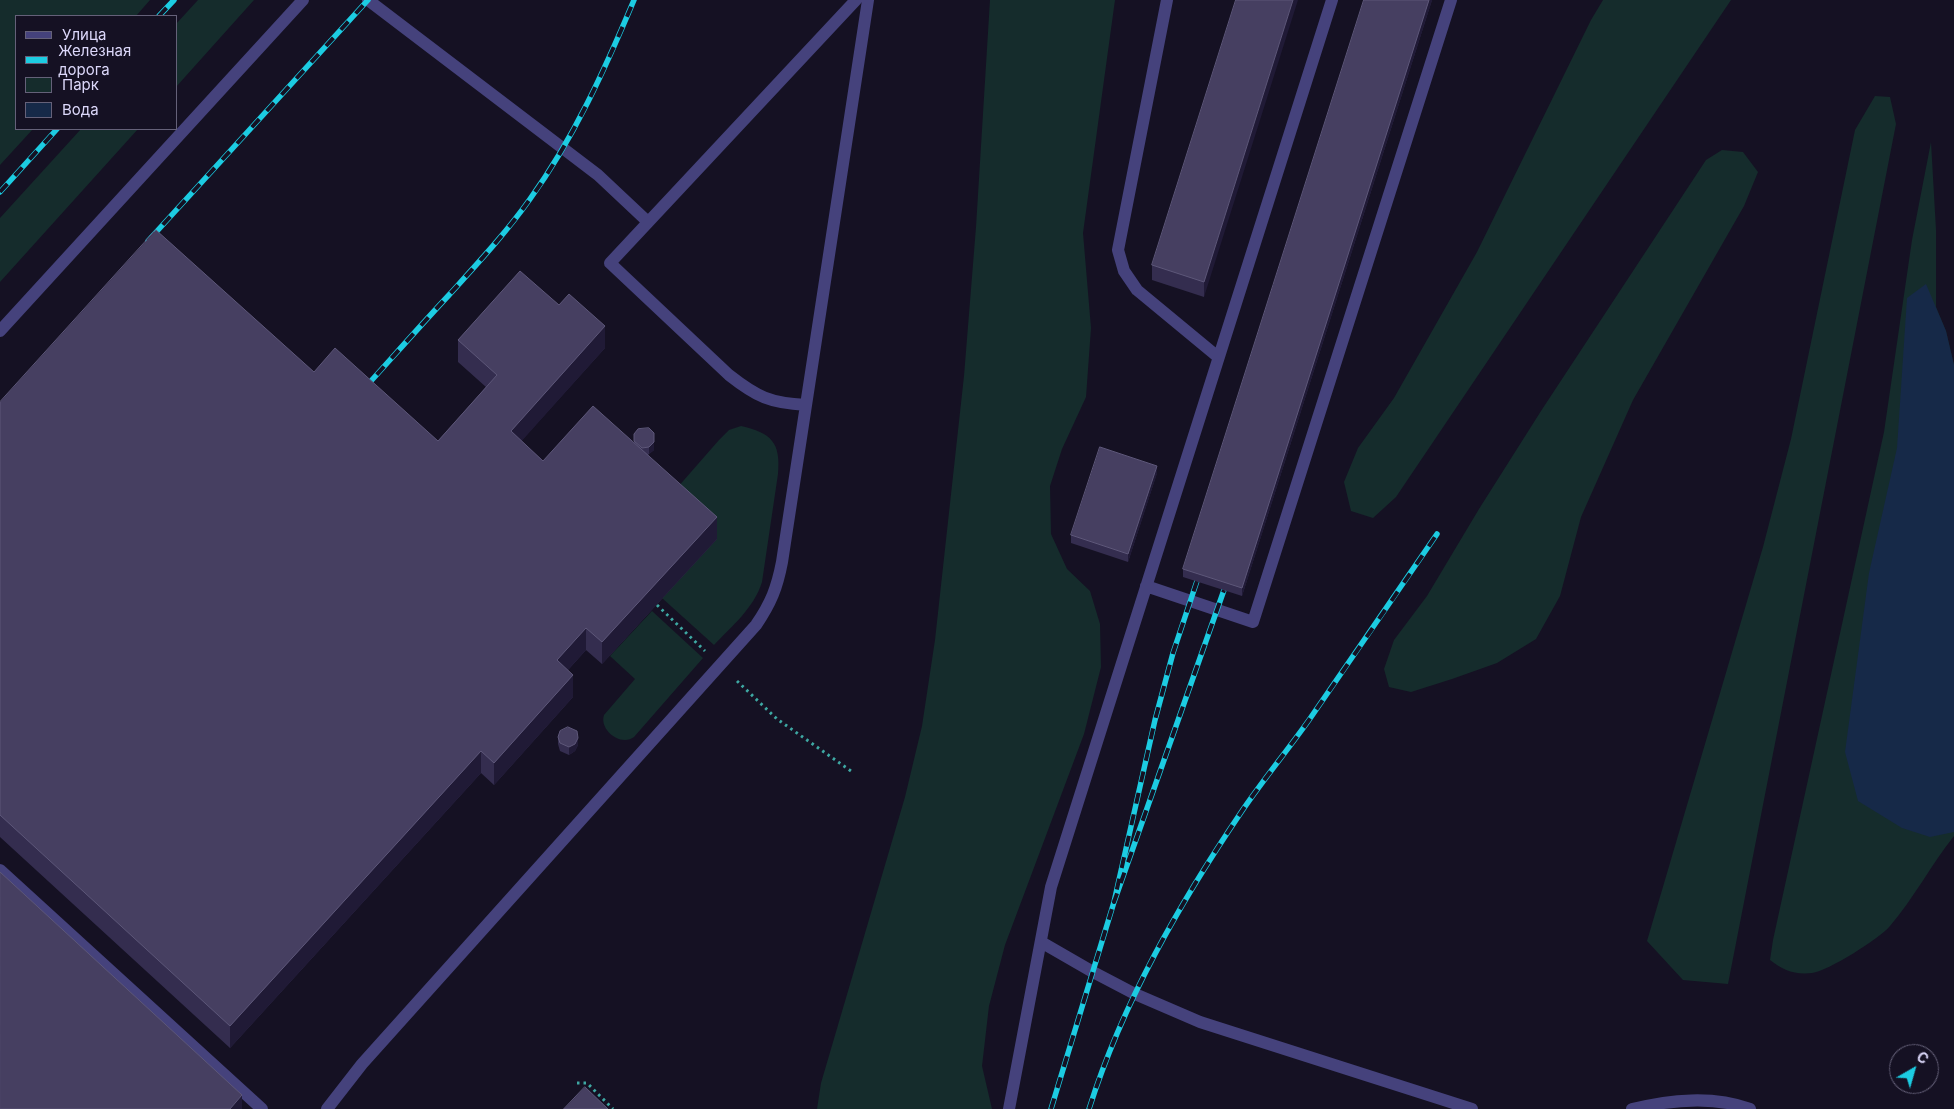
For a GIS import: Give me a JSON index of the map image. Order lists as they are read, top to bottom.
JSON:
{
  "legend": [
    "Улица",
    "Железная дорога",
    "Парк",
    "Вода"
  ],
  "north": "top right"
}
